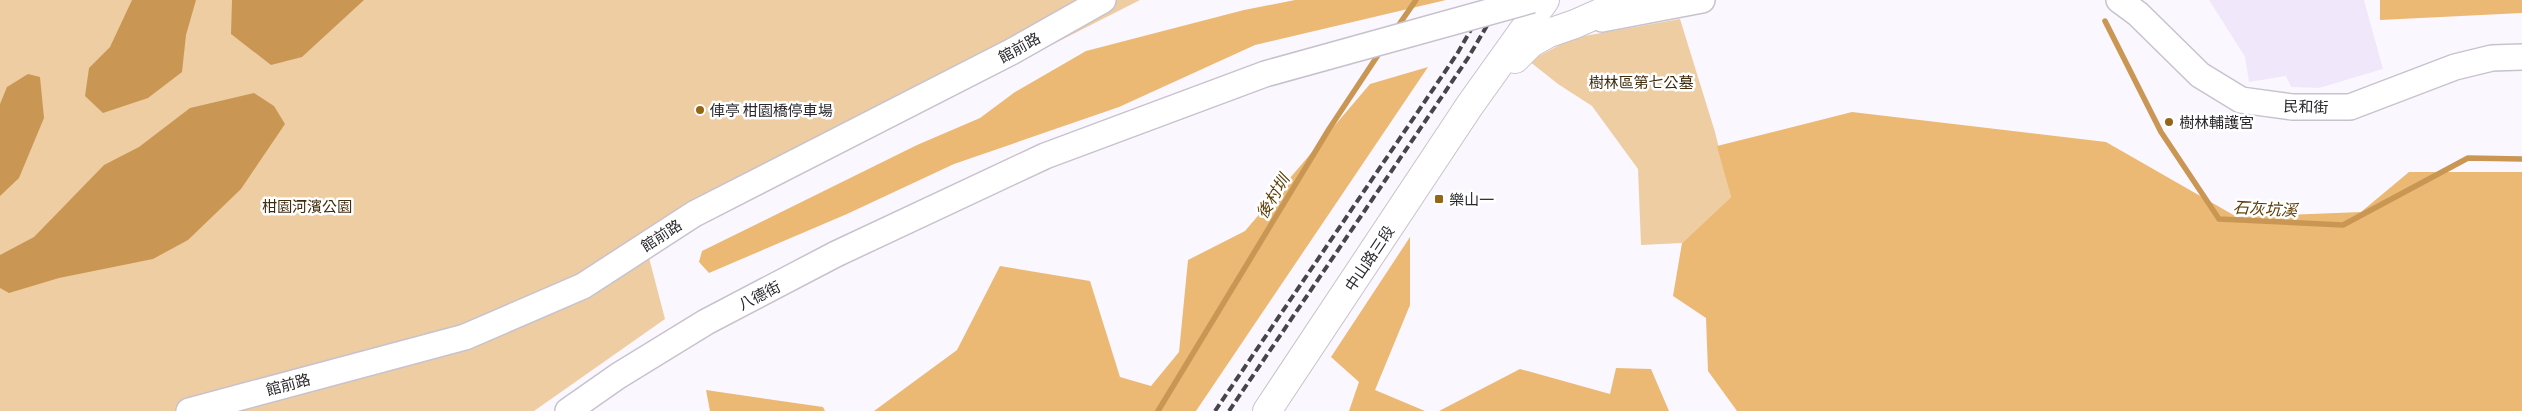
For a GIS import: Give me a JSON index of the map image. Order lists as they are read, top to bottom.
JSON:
{
  "streets": {
    "main road": ["中山路三段"],
    "street": ["館前路", "民和街", "八德街"]
  },
  "water": ["後村圳", "石灰坑溪"],
  "parks": ["樹林區第七公墓", "柑園河濱公園"],
  "places": {
    "other": ["俥亭 柑園橋停車場", "樹林輔護宮"],
    "transit": ["樂山一"]
  }
}
